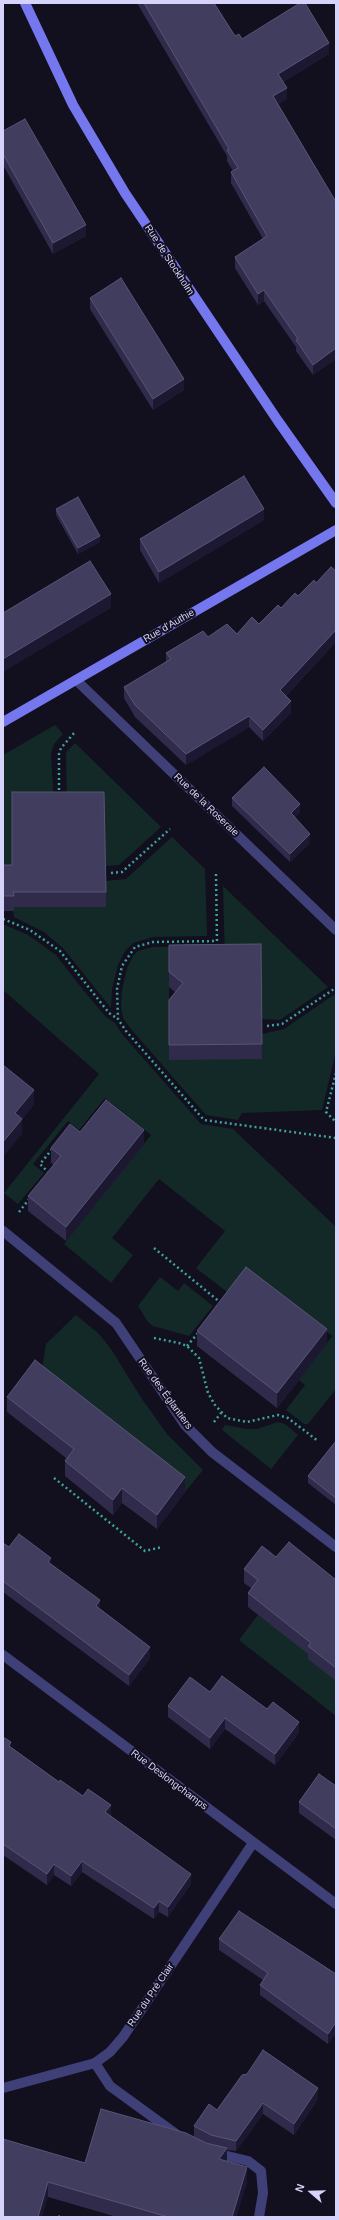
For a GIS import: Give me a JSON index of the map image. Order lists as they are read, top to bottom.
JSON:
{
  "streets": {
    "street": [
      "Rue de Stockholm",
      "Rue d'Authie",
      "Rue de la Roseraie",
      "Rue des Églantiers",
      "Rue Deslongchamps",
      "Rue du Pré Clair"
    ]
  },
  "crossings": [
    ["Rue d'Authie", "Rue de la Roseraie"],
    ["Rue Deslongchamps", "Rue du Pré Clair"]
  ],
  "north": "left"
}
